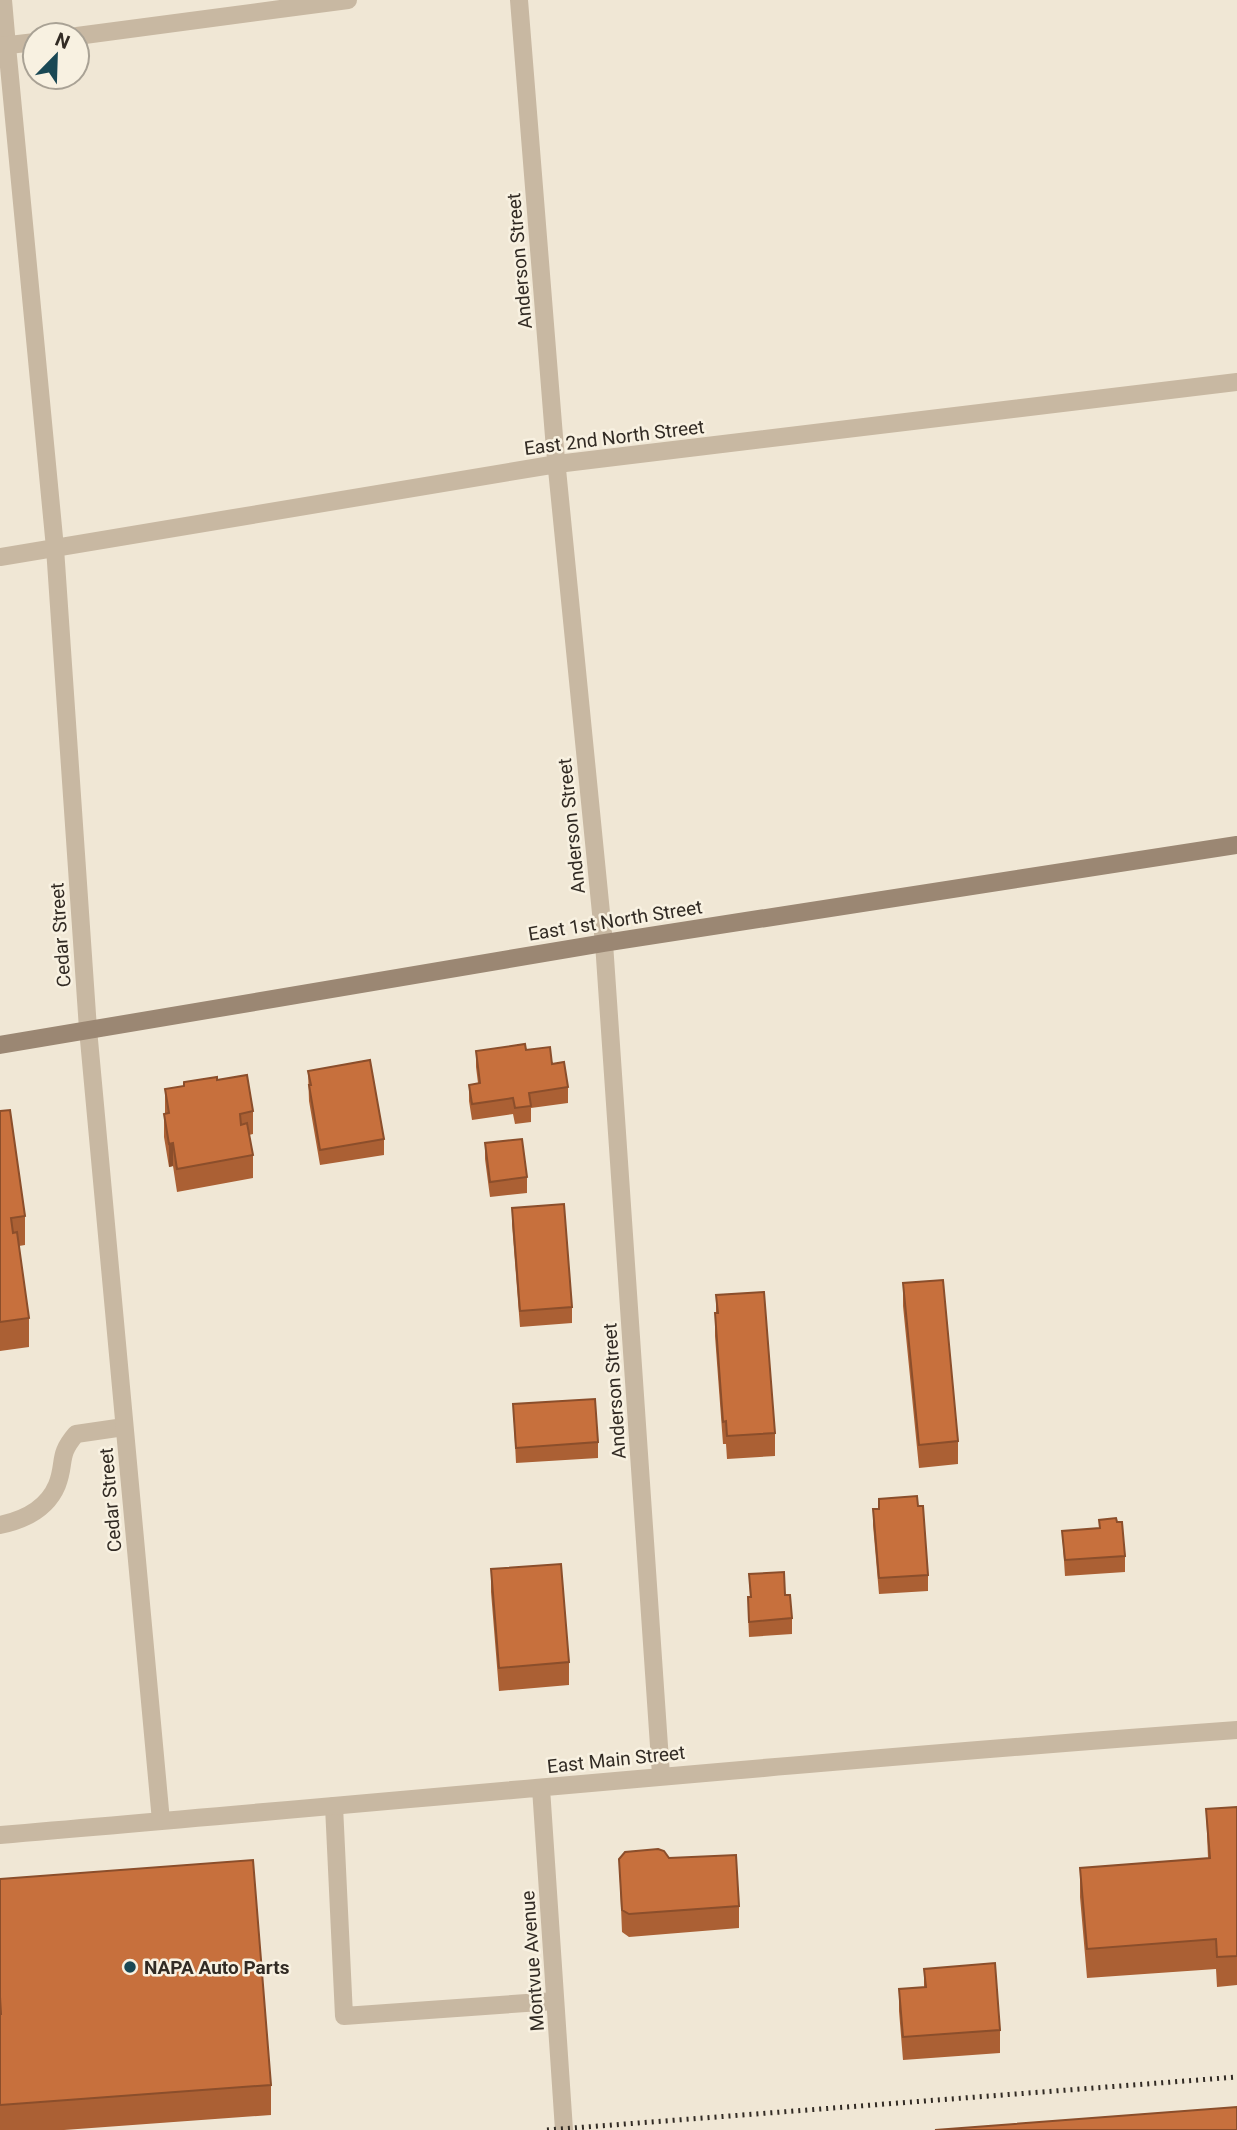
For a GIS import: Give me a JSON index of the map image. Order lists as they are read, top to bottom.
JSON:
{
  "streets": {
    "main road": ["East 1st North Street"],
    "street": [
      "Anderson Street",
      "East 2nd North Street",
      "Cedar Street",
      "East Main Street",
      "Montvue Avenue"
    ]
  },
  "crossings": [
    ["Anderson Street", "East 2nd North Street"],
    ["Anderson Street", "East 1st North Street"],
    ["Anderson Street", "East Main Street"],
    ["East 2nd North Street", "Cedar Street"],
    ["East 1st North Street", "Cedar Street"],
    ["Cedar Street", "East Main Street"],
    ["East Main Street", "Montvue Avenue"]
  ],
  "places": ["NAPA Auto Parts"],
  "north": "top right"
}
